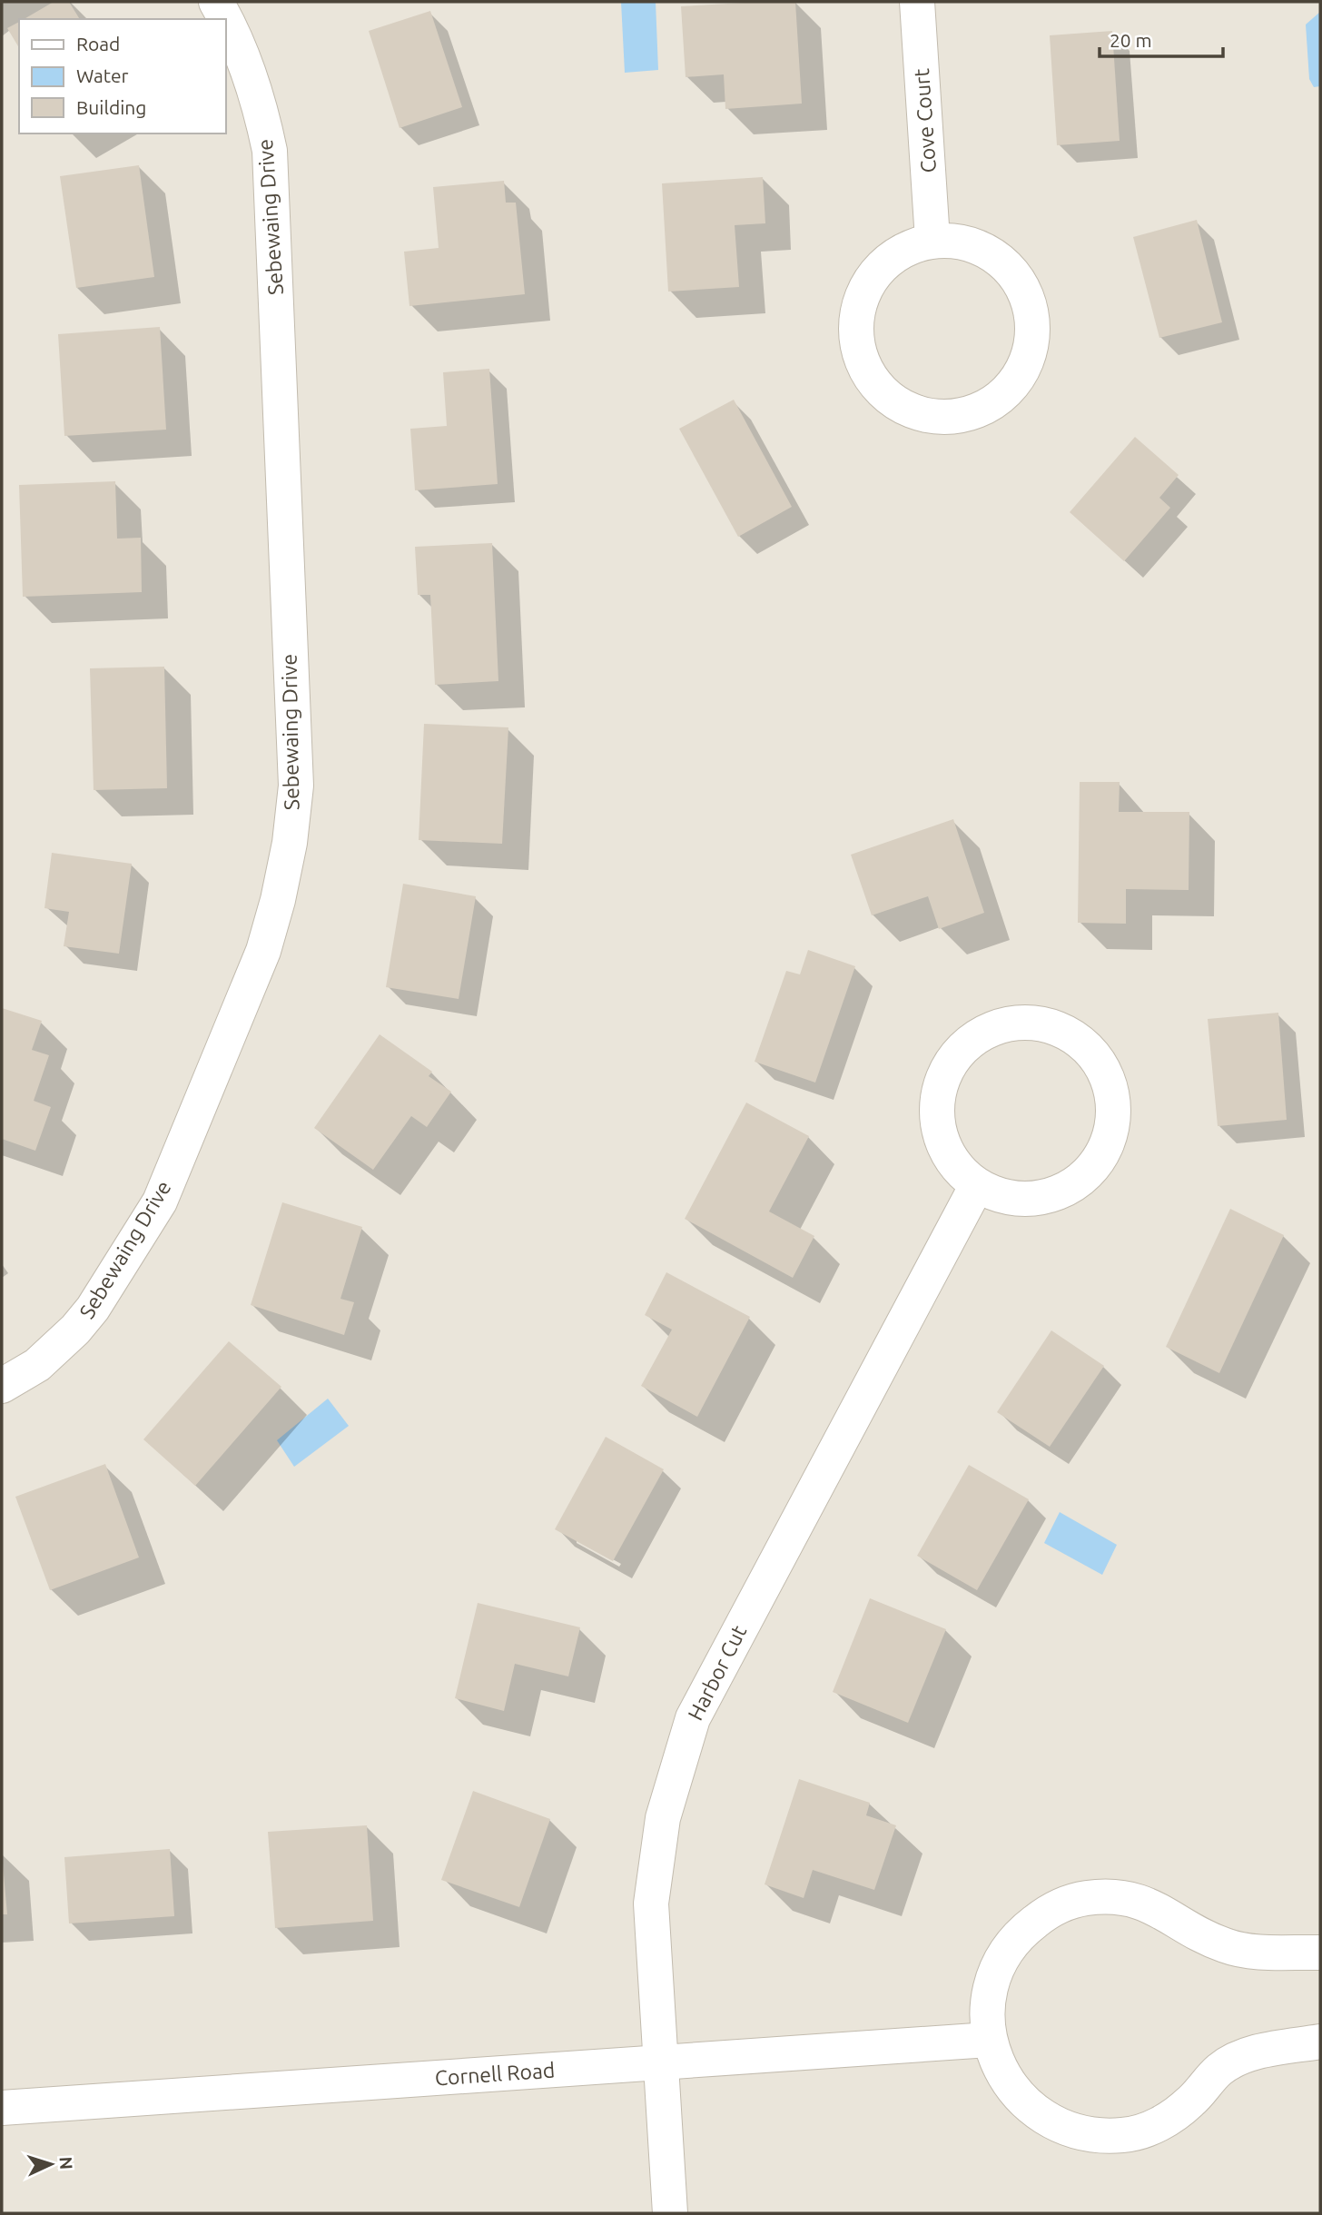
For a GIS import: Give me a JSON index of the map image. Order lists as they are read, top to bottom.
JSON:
{
  "streets": {
    "street": [
      "Cove Court",
      "Sebewaing Drive",
      "Harbor Cut",
      "Cornell Road"
    ]
  },
  "crossings": [
    ["Harbor Cut", "Cornell Road"]
  ],
  "legend": ["Road", "Water", "Building"],
  "scale_bar": "20 m",
  "north": "right"
}
